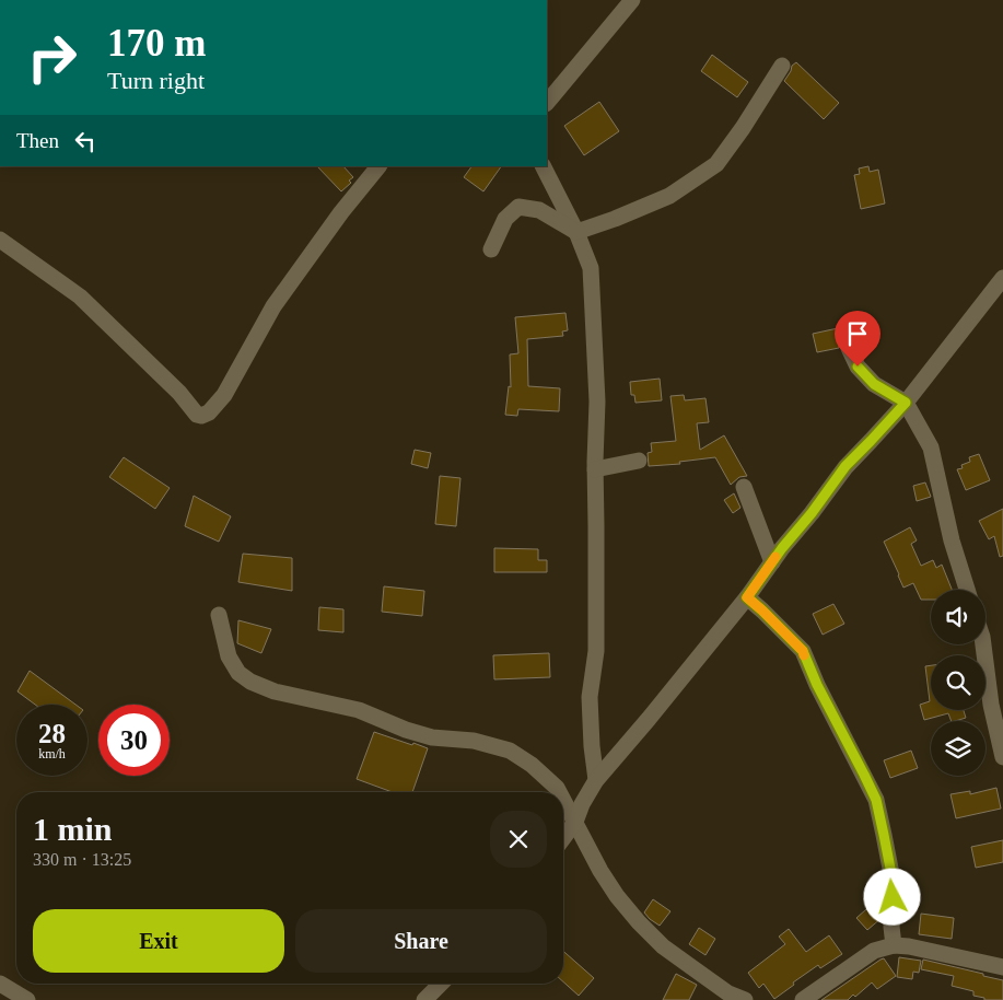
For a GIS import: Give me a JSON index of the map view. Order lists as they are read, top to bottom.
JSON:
{
  "page": {
    "turn": ["170 m", "Turn right"],
    "then": "Then",
    "speed": "28 km/h",
    "limit": "30",
    "heading": ["1 min", "330 m · 13:25"],
    "buttons": ["Exit", "Share"]
  }
}
